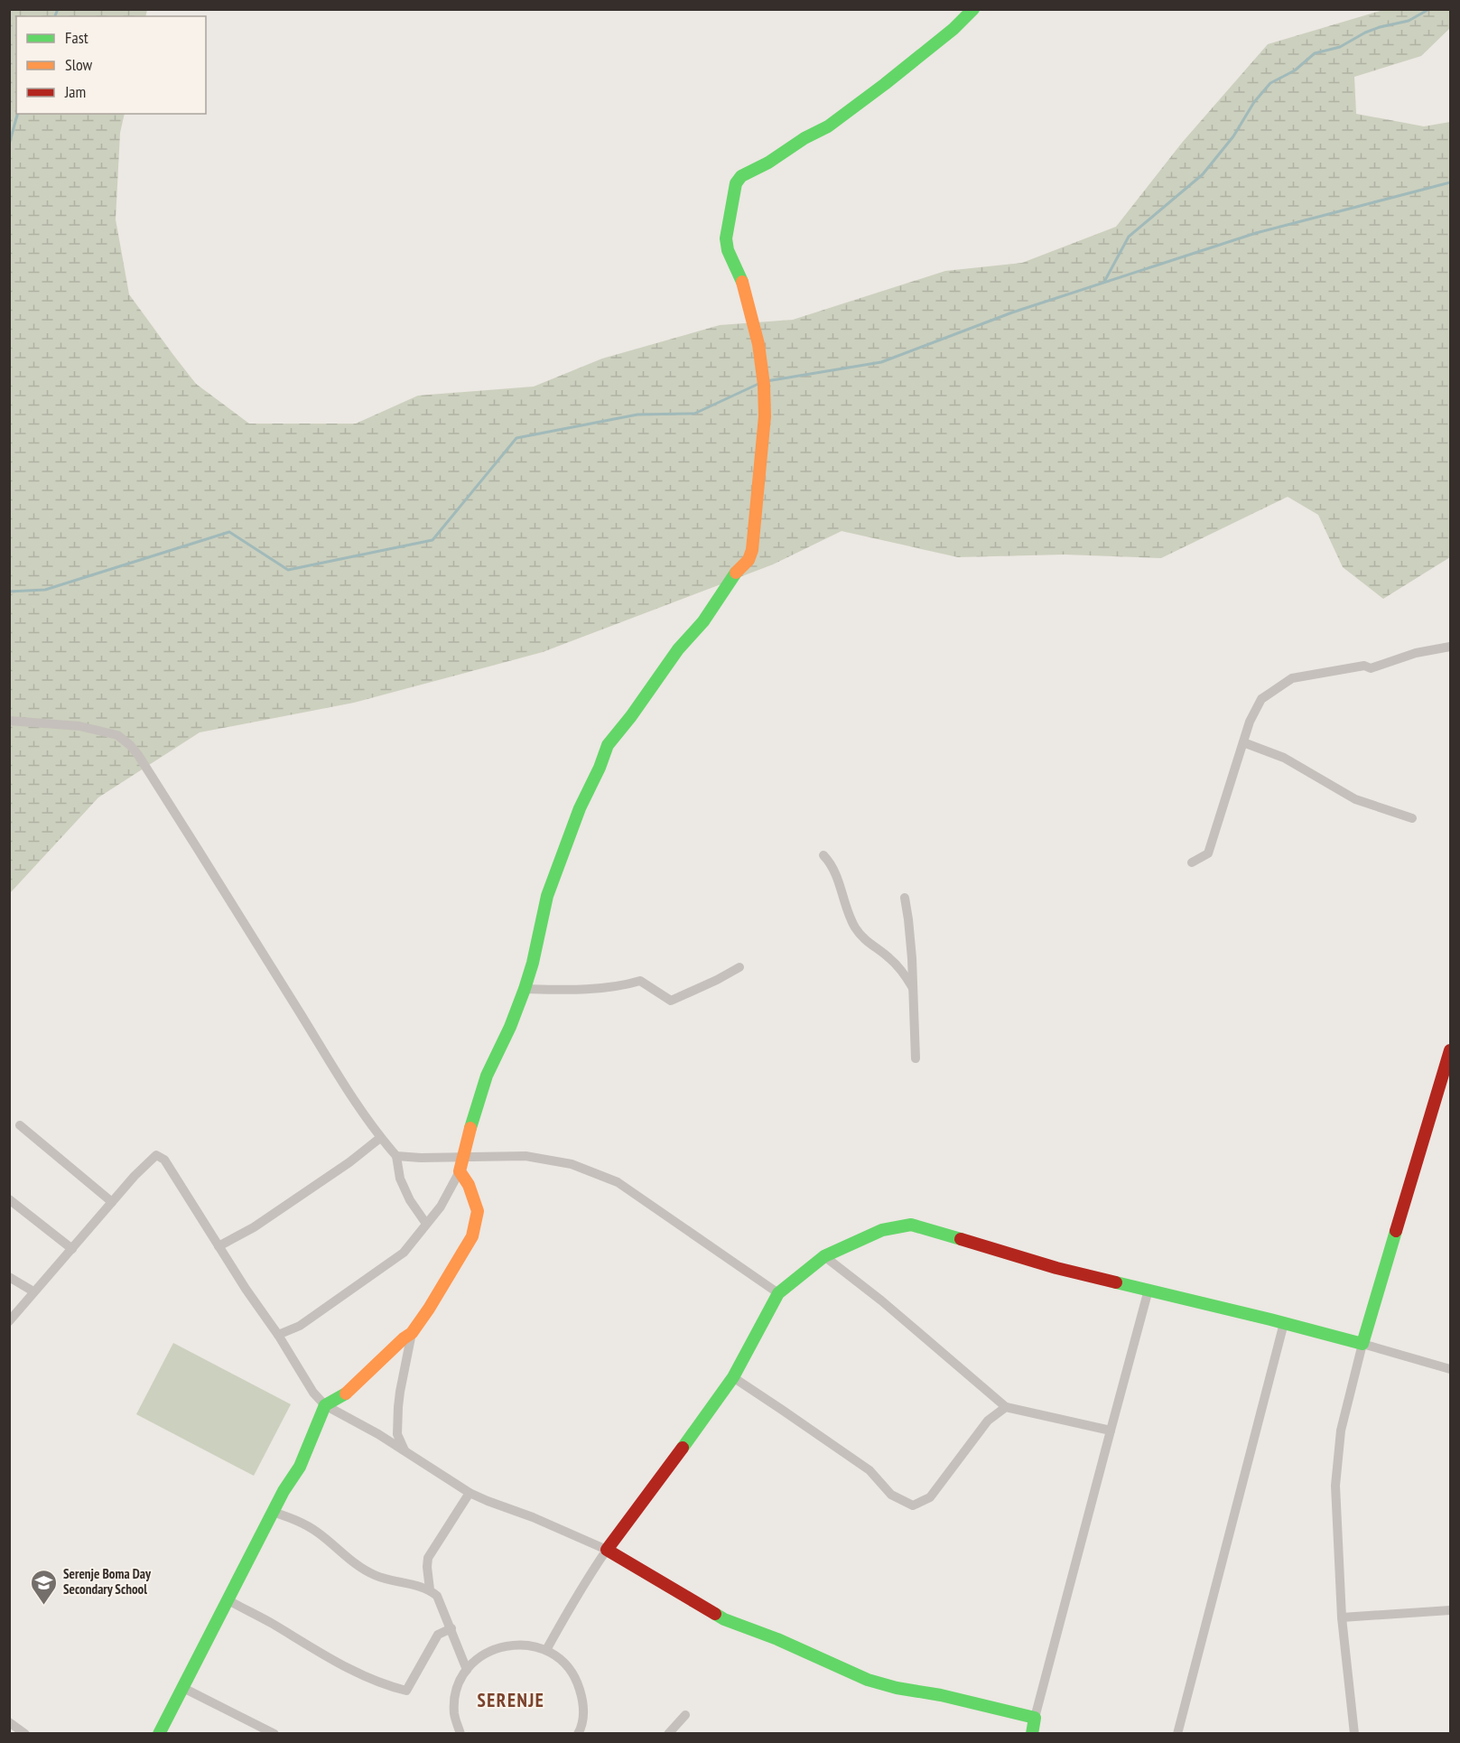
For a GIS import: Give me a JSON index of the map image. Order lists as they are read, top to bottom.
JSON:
{
  "districts": ["SERENJE"],
  "places": {
    "school or university": ["Serenje Boma Day Secondary School"]
  },
  "legend": ["Fast", "Slow", "Jam"]
}
